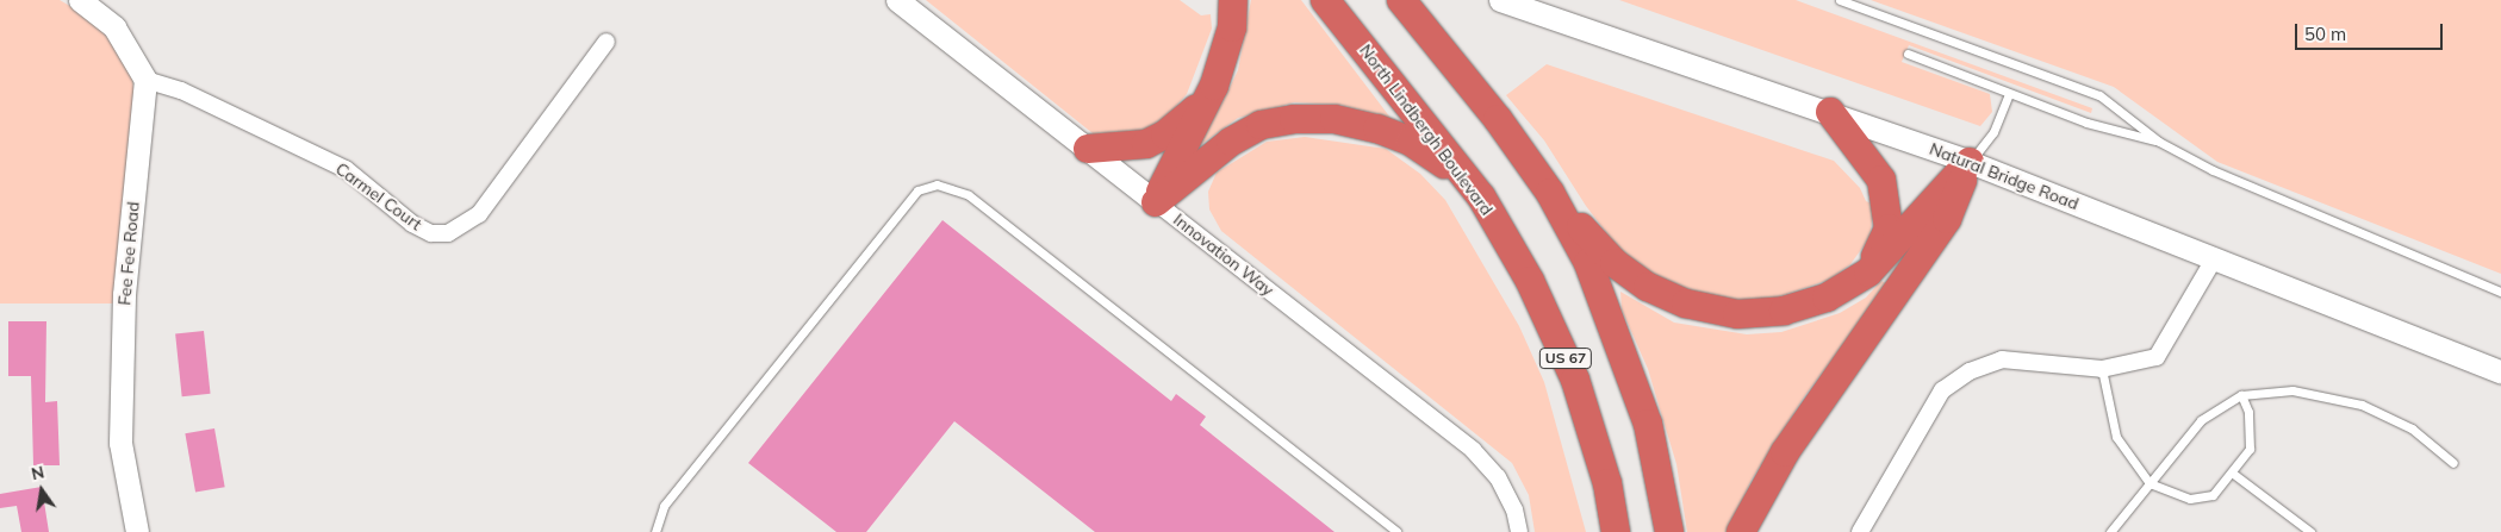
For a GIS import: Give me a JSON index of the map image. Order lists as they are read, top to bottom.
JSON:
{
  "streets": {
    "highway": ["North Lindbergh Boulevard", "US 67"],
    "main road": ["Natural Bridge Road", "Fee Fee Road", "Innovation Way"],
    "street": ["Carmel Court"]
  },
  "crossings": [
    ["Carmel Court", "Fee Fee Road"]
  ],
  "scale_bar": "50 m",
  "north": "top"
}
